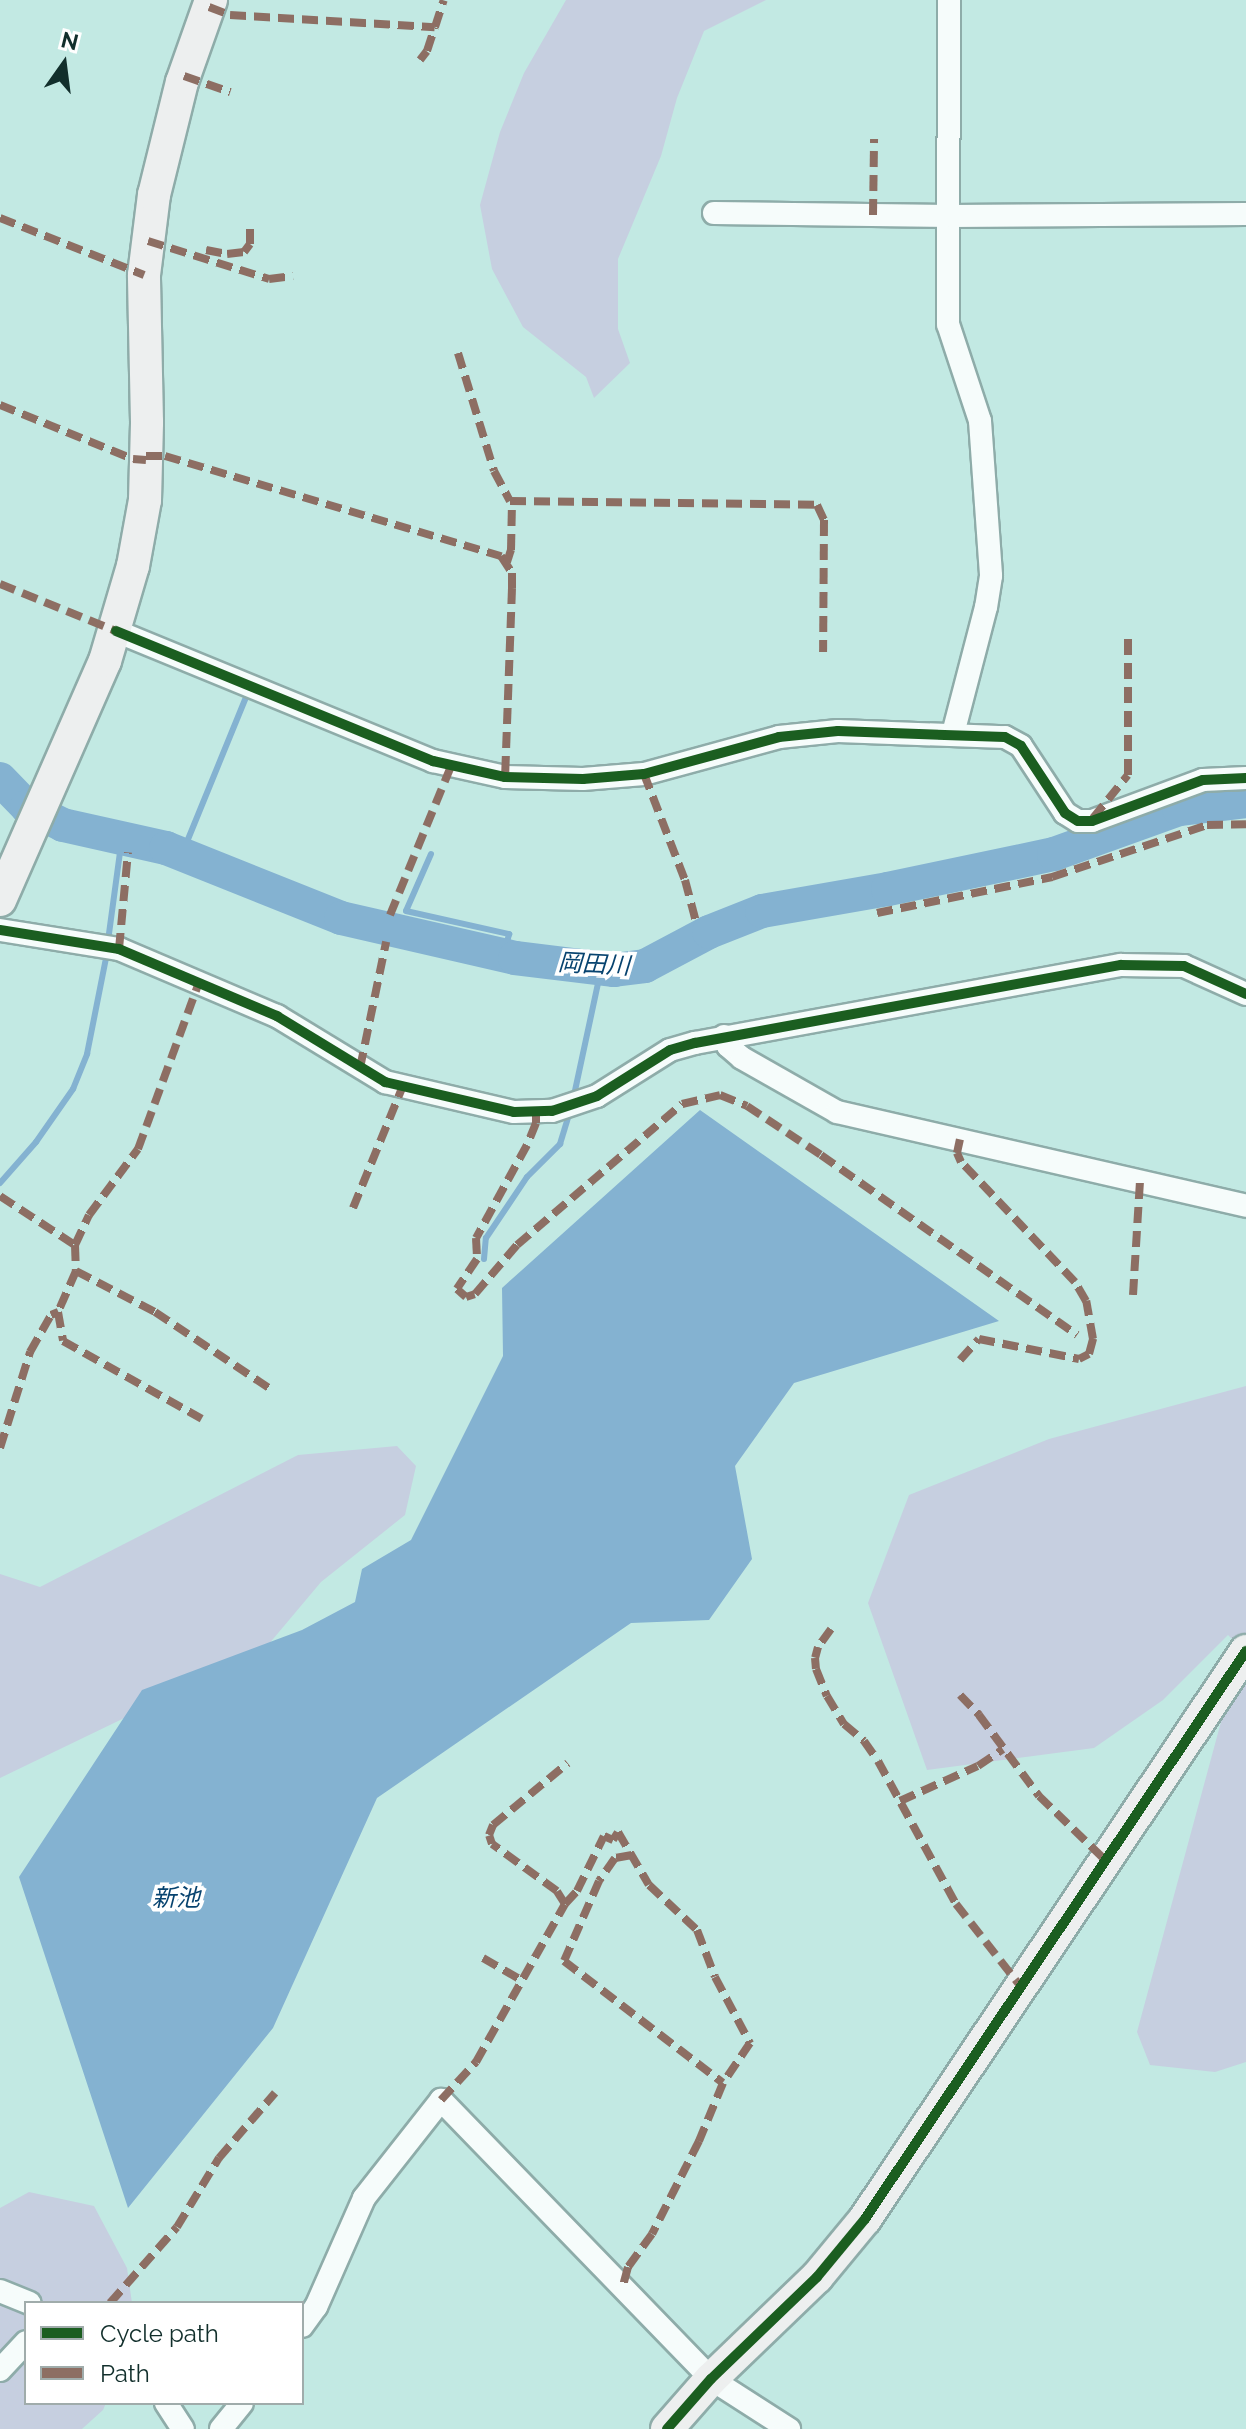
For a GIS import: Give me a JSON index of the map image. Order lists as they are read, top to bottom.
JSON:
{
  "water": ["岡田川", "新池"],
  "legend": ["Cycle path", "Path"],
  "north": "top"
}
